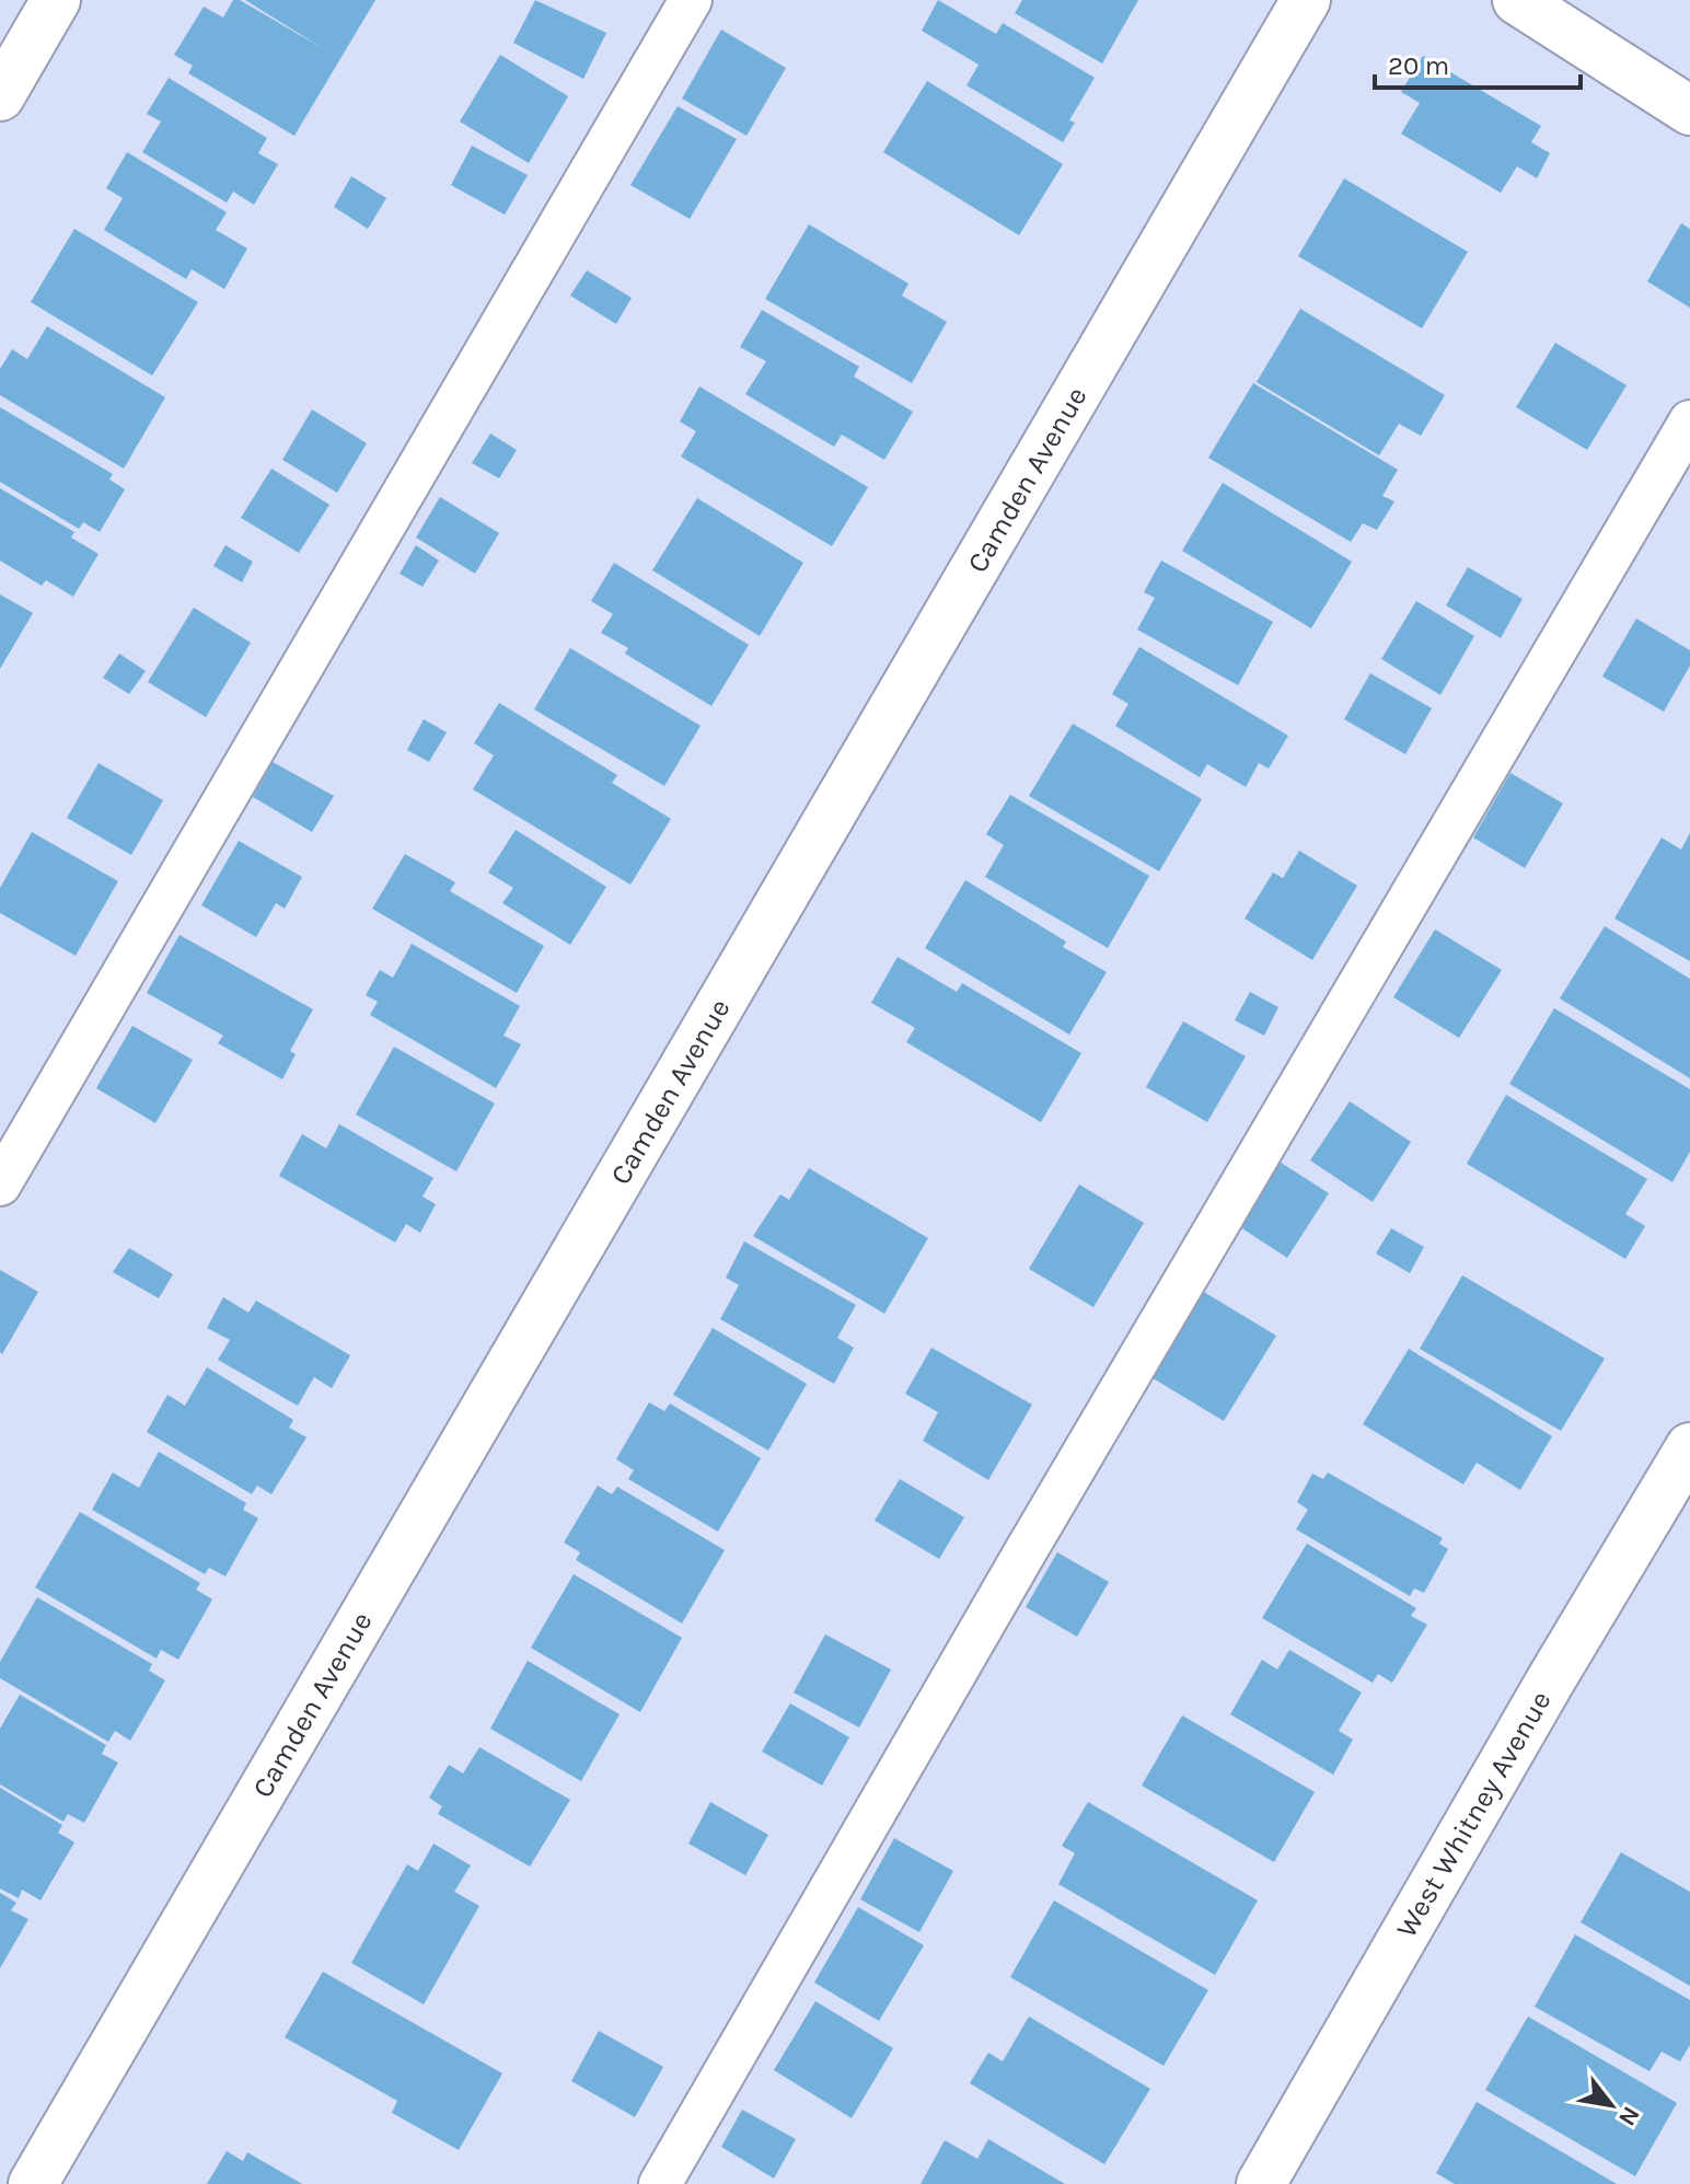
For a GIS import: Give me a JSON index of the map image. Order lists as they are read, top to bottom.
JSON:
{
  "streets": {
    "street": ["Camden Avenue", "West Whitney Avenue"]
  },
  "scale_bar": "20 m",
  "north": "bottom right"
}
